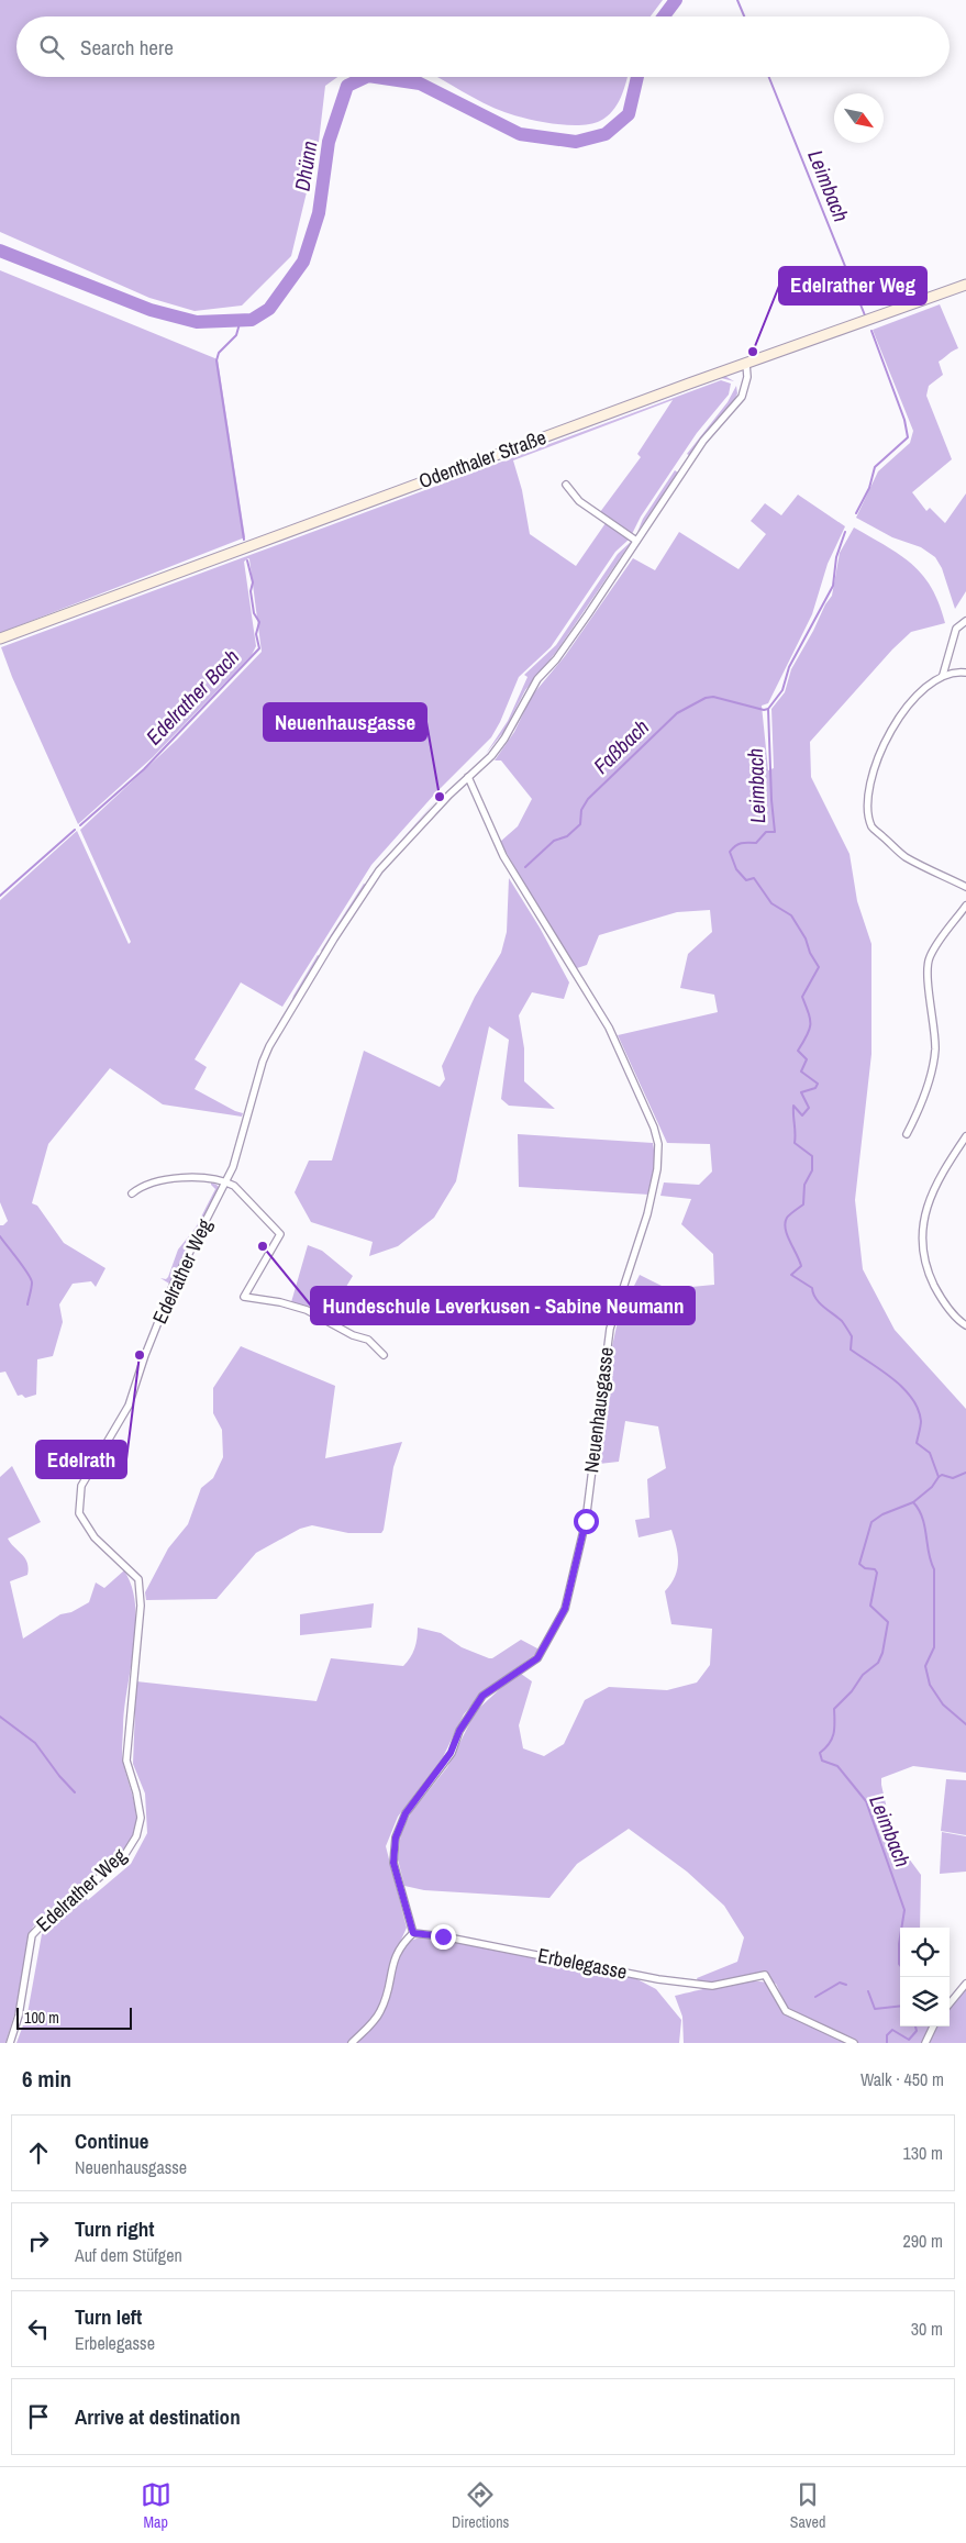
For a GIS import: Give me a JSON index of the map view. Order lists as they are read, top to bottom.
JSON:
{
  "streets": {
    "main road": ["Odenthaler Straße"],
    "street": ["Edelrather Weg", "Neuenhausgasse", "Erbelegasse"]
  },
  "crossings": [
    ["Odenthaler Straße", "Edelrather Weg"],
    ["Edelrather Weg", "Neuenhausgasse"],
    ["Neuenhausgasse", "Erbelegasse"]
  ],
  "water": [
    "Dhünn",
    "Leimbach",
    "Edelrather Bach",
    "Faßbach"
  ],
  "places": [
    "Edelrather Weg",
    "Neuenhausgasse",
    "Hundeschule Leverkusen - Sabine Neumann",
    "Edelrath"
  ],
  "scale_bar": "100 m",
  "north": "bottom right",
  "page": {
    "search": "Search here",
    "scale": "100 m",
    "heading": ["6 min", "Walk · 450 m"],
    "list": [
      ["Continue", "Neuenhausgasse", "130 m"],
      ["Turn right", "Auf dem Stüfgen", "290 m"],
      ["Turn left", "Erbelegasse", "30 m"],
      "Arrive at destination"
    ],
    "nav": ["Map", "Directions", "Saved"]
  }
}
